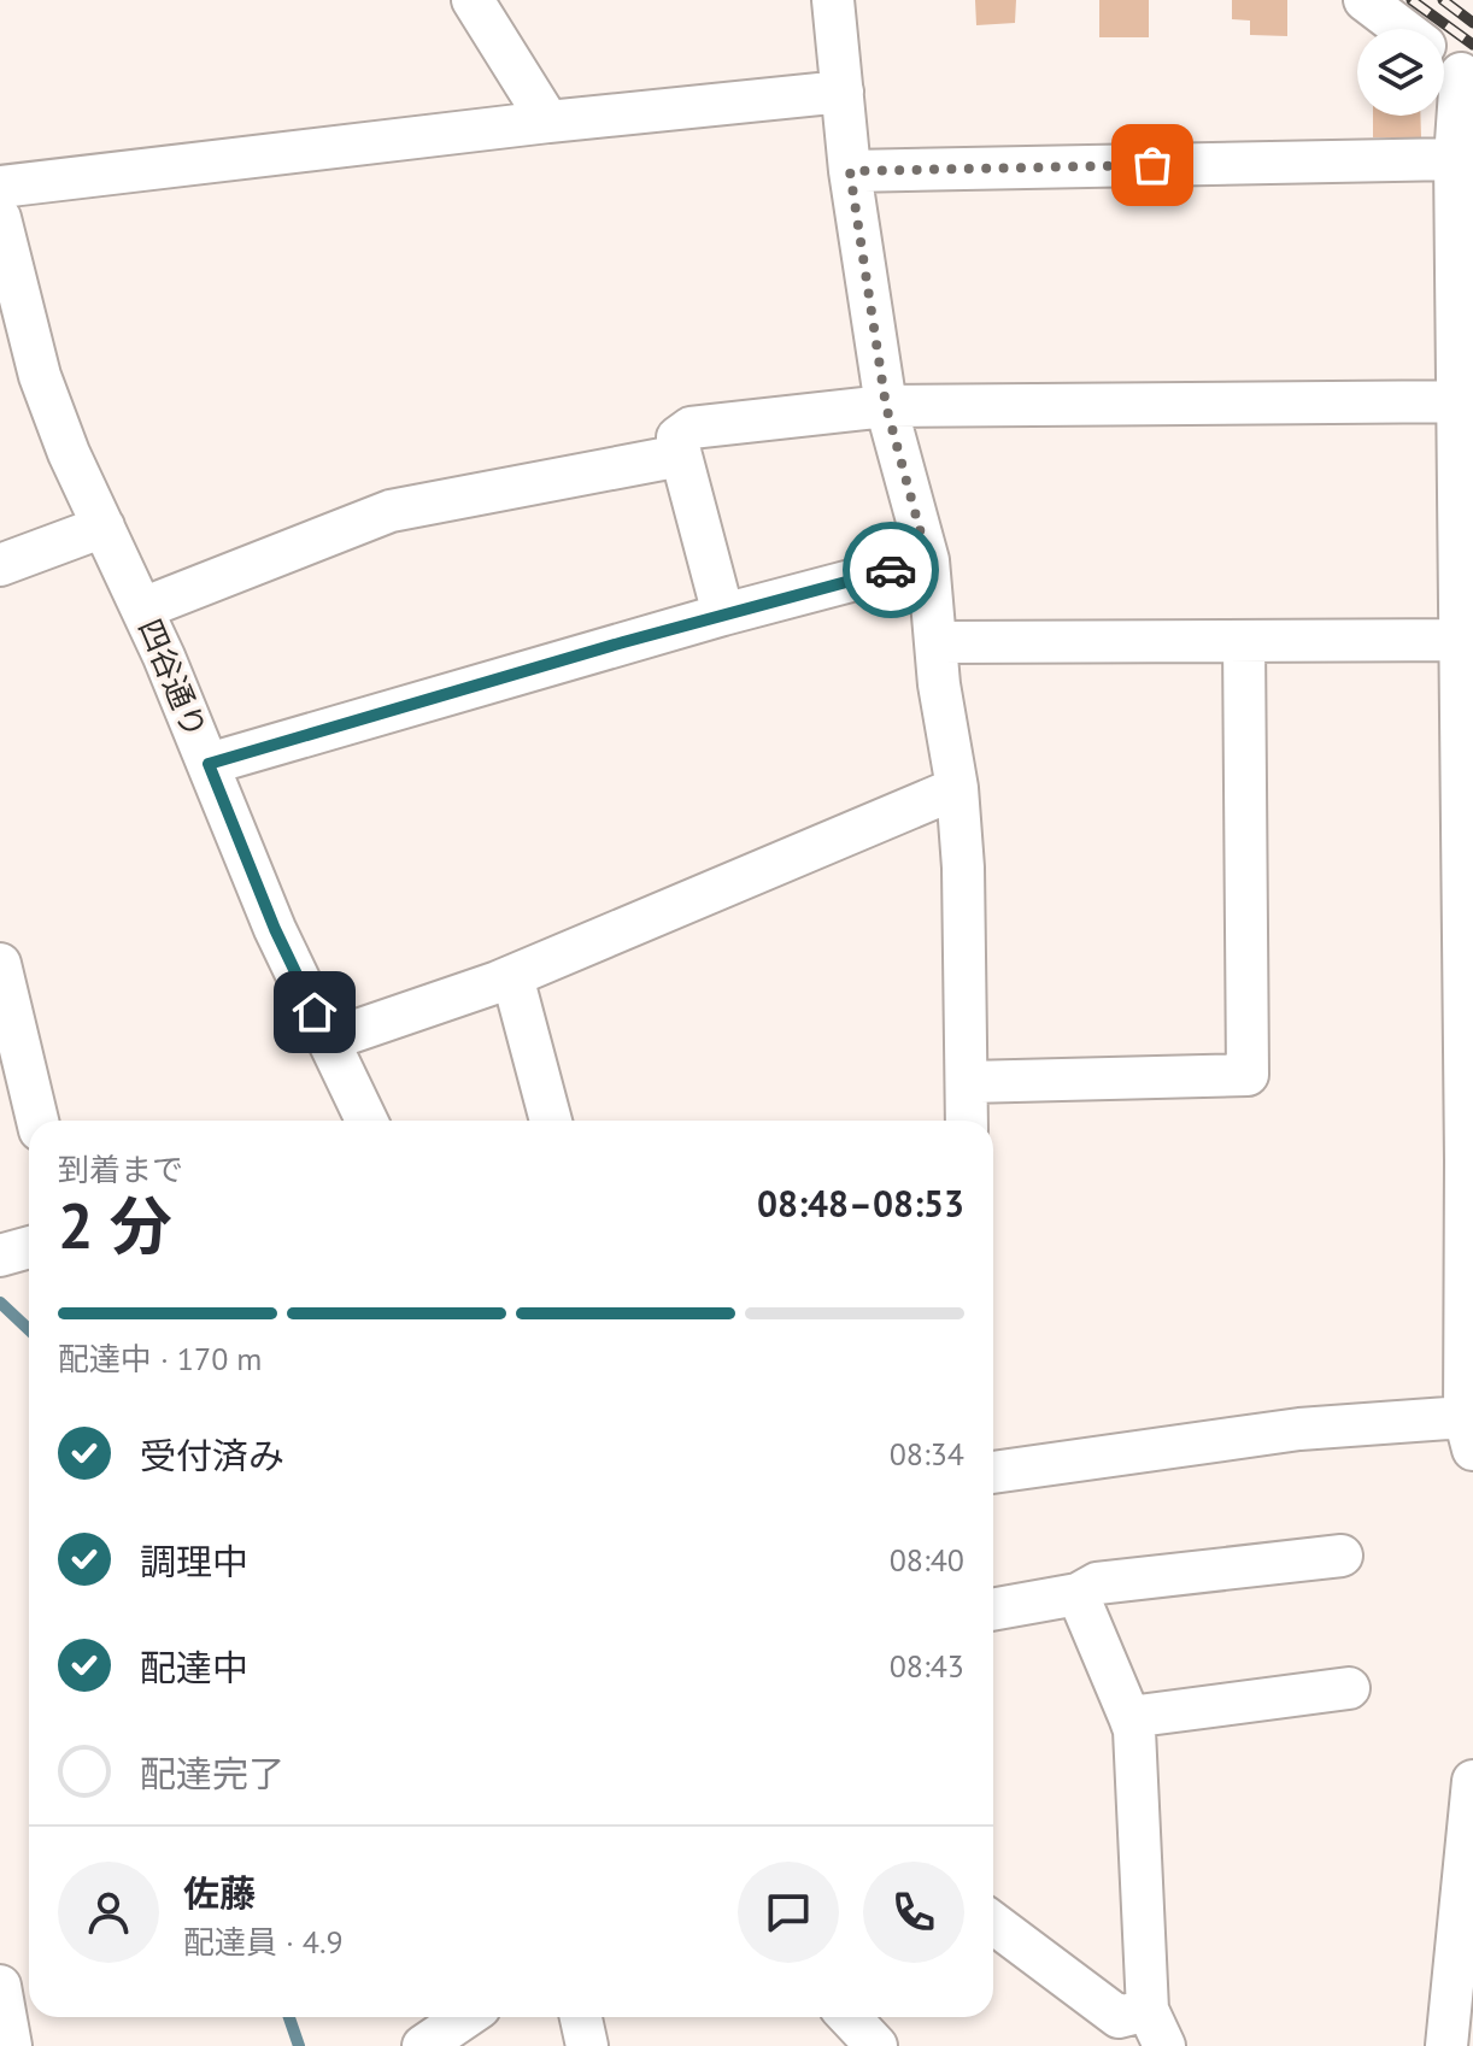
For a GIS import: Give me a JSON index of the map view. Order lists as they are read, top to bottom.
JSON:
{
  "streets": {
    "street": ["四谷通り"]
  },
  "page": {
    "heading": ["2 分", "到着まで", "08:48–08:53"],
    "panel": ["佐藤", "配達員 · 4.9"],
    "bar": "配達中 · 170 m",
    "list": [
      ["受付済み", "08:34"],
      ["調理中", "08:40"],
      ["配達中", "08:43"],
      "配達完了"
    ]
  }
}
